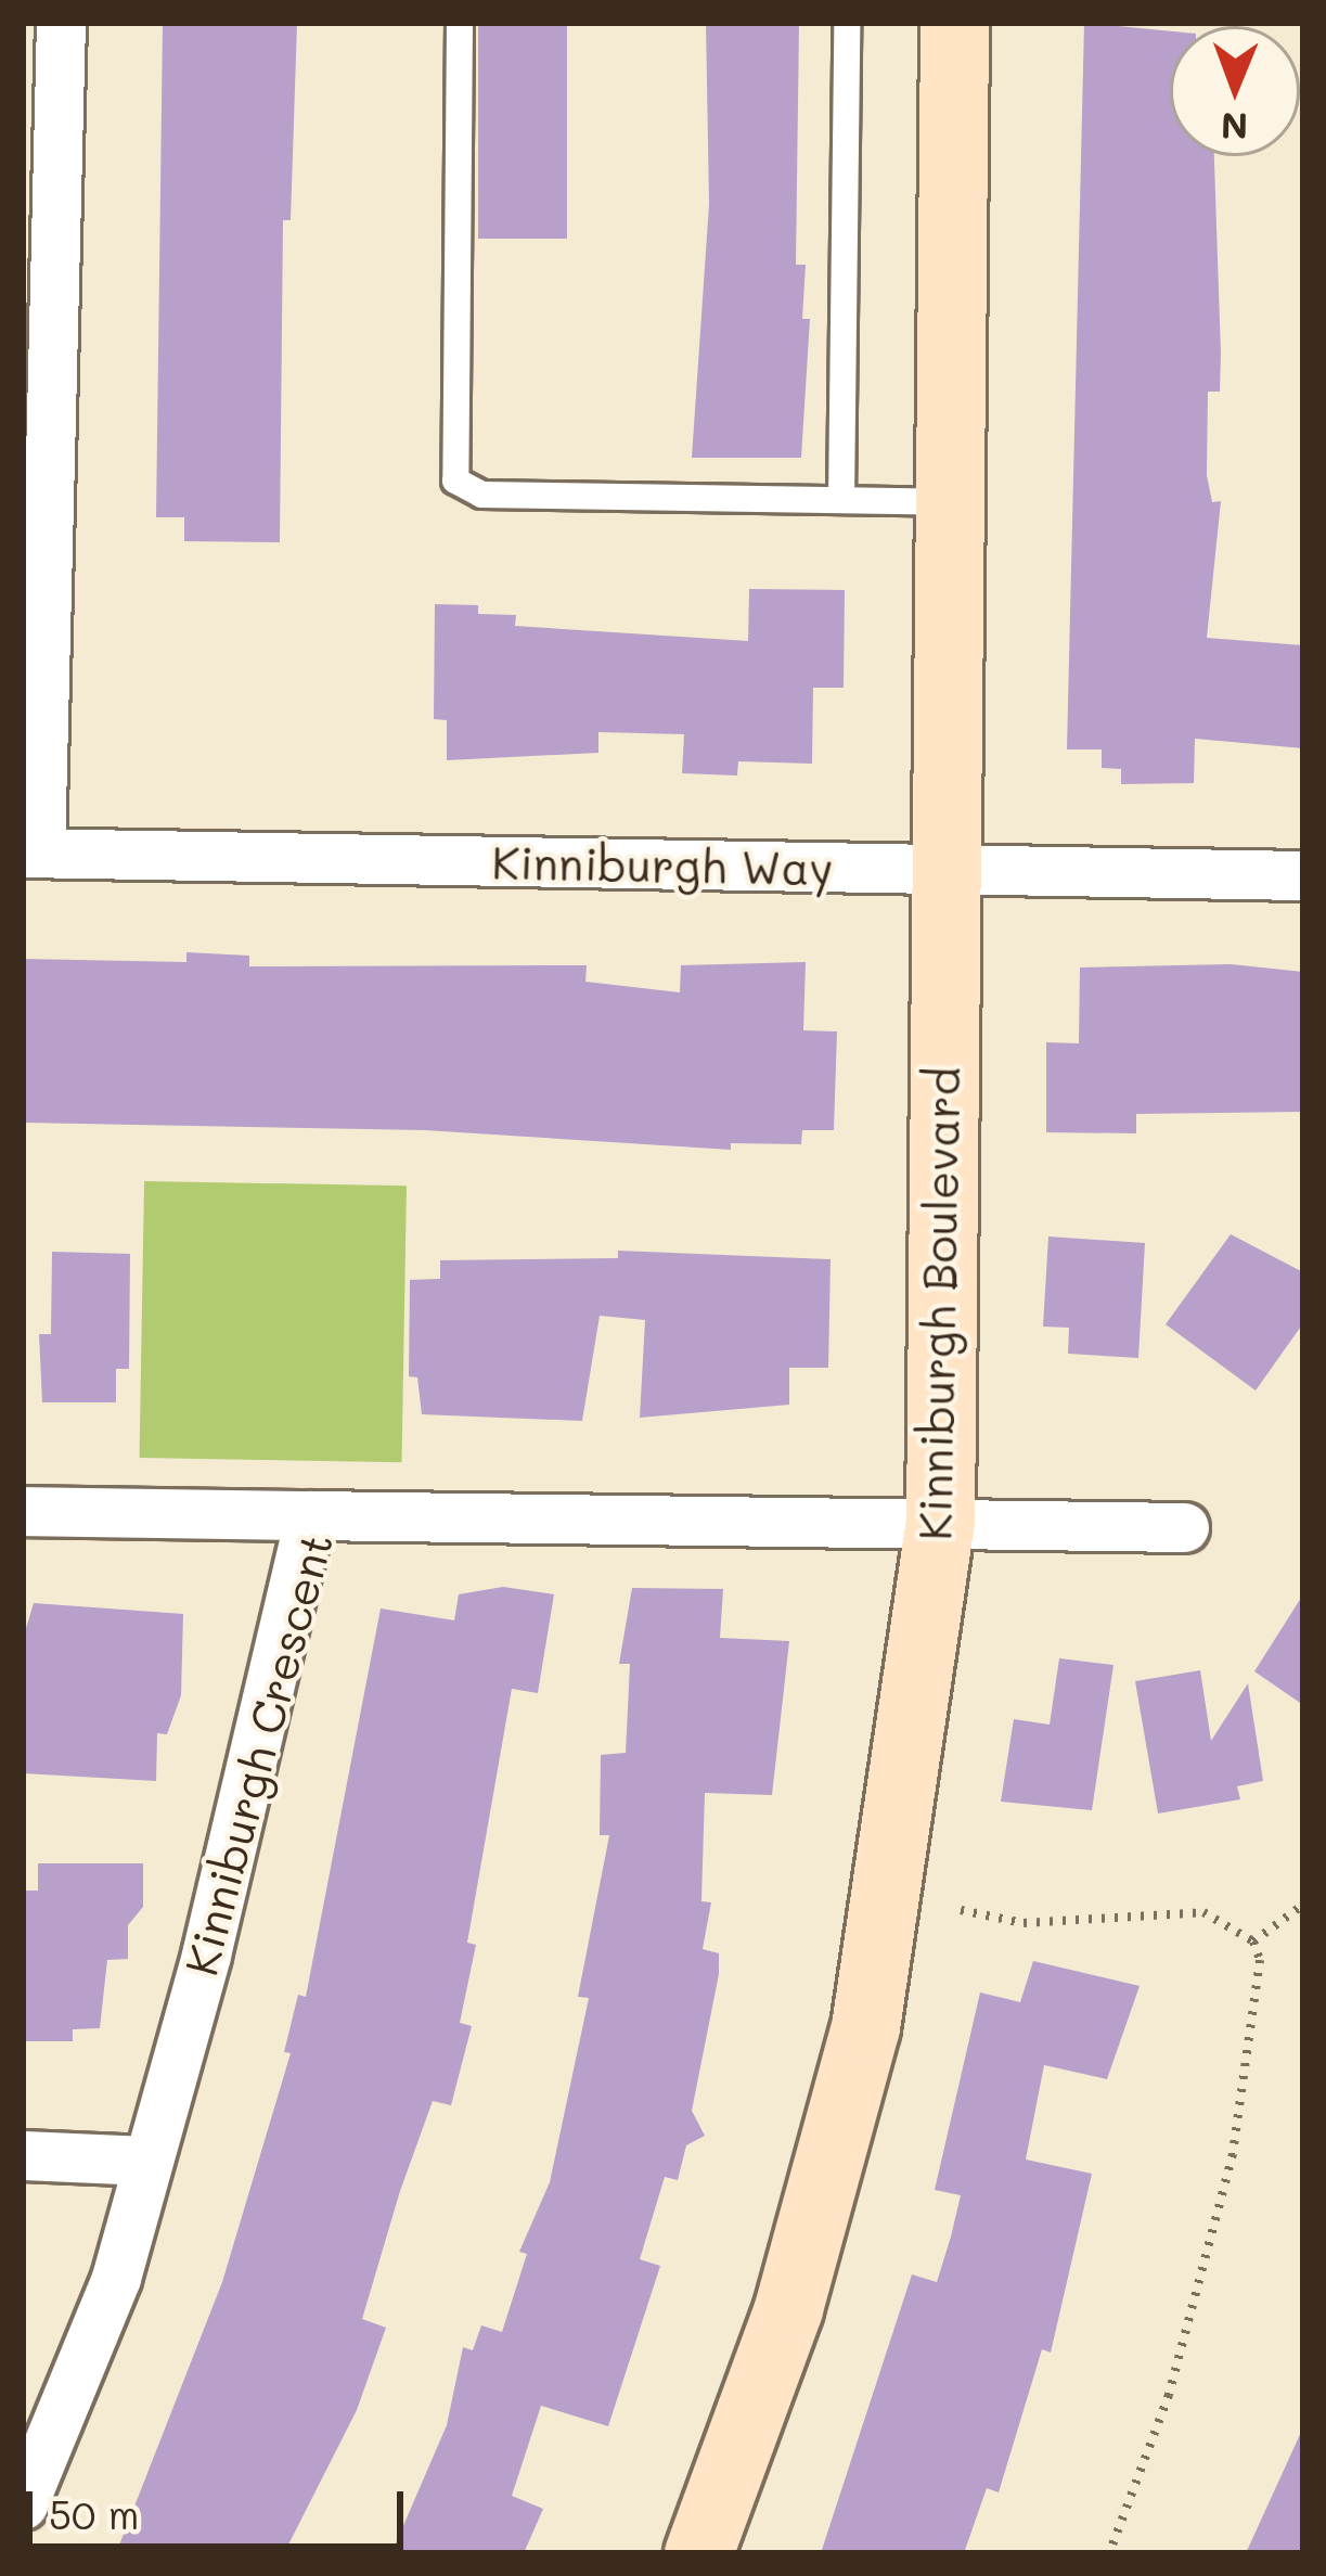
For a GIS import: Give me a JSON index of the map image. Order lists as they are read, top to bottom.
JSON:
{
  "streets": {
    "street": ["Kinniburgh Way", "Kinniburgh Boulevard", "Kinniburgh Crescent"]
  },
  "crossings": [
    ["Kinniburgh Way", "Kinniburgh Boulevard"],
    ["Kinniburgh Boulevard", "Kinniburgh Crescent"]
  ],
  "scale_bar": "50 m",
  "north": "bottom"
}
